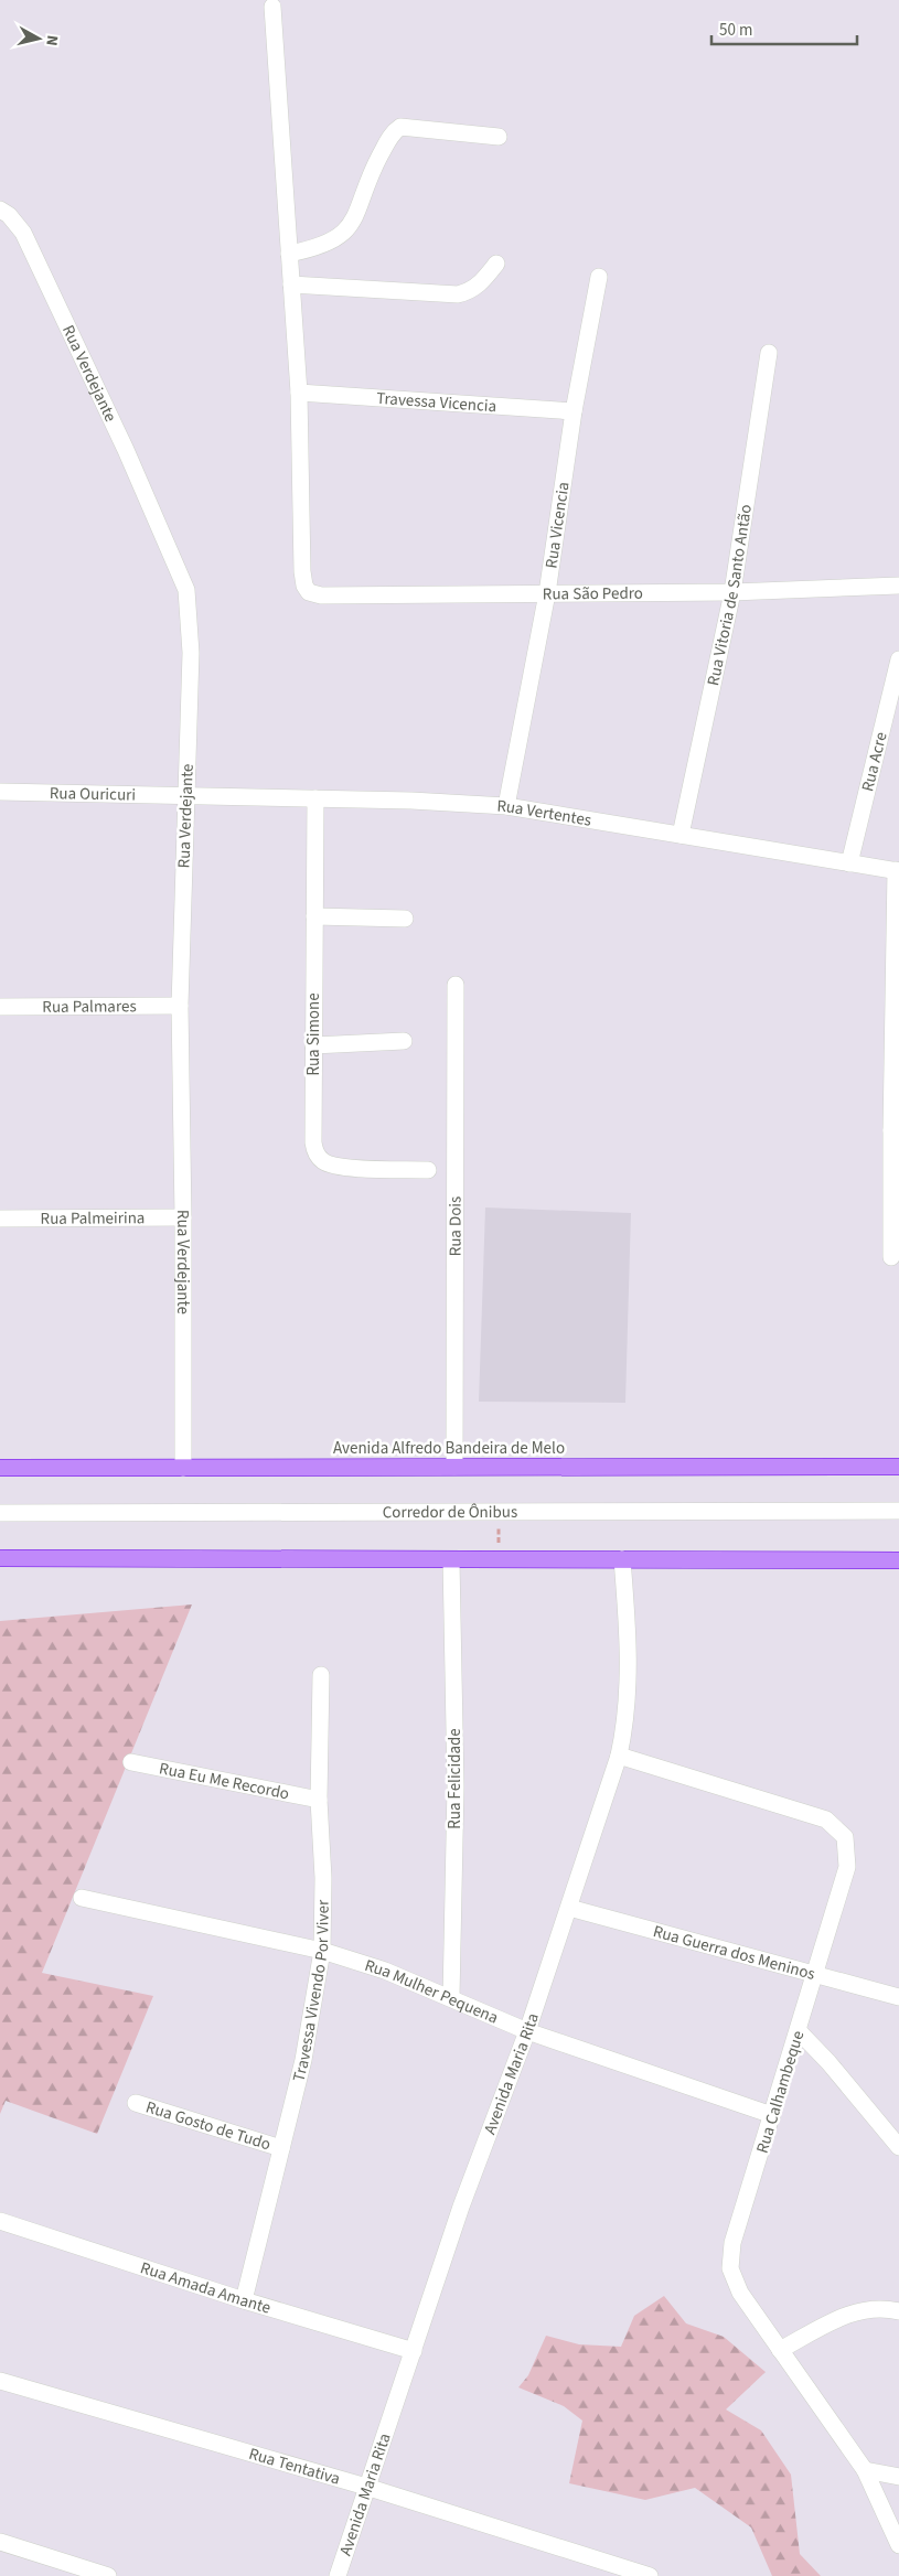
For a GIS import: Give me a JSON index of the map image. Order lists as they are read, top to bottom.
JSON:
{
  "streets": {
    "highway": ["Avenida Alfredo Bandeira de Melo"],
    "street": [
      "Rua Verdejante",
      "Travessa Vicencia",
      "Rua Vicencia",
      "Rua São Pedro",
      "Rua Vitoria de Santo Antão",
      "Rua Acre",
      "Rua Ouricuri",
      "Rua Vertentes",
      "Rua Palmares",
      "Rua Simone",
      "Rua Palmeirina",
      "Rua Dois",
      "Corredor de Ônibus",
      "Rua Felicidade",
      "Rua Eu Me Recordo",
      "Rua Guerra dos Meninos",
      "Travessa Vivendo Por Viver",
      "Rua Mulher Pequena",
      "Avenida Maria Rita",
      "Rua Calhambeque",
      "Rua Gosto de Tudo",
      "Rua Amada Amante",
      "Rua Tentativa"
    ]
  },
  "crossings": [
    ["Rua Verdejante", "Rua Ouricuri"],
    ["Rua Verdejante", "Rua Vertentes"],
    ["Rua Verdejante", "Rua Palmares"],
    ["Rua Verdejante", "Rua Palmeirina"],
    ["Rua Verdejante", "Avenida Alfredo Bandeira de Melo"],
    ["Travessa Vicencia", "Rua Vicencia"],
    ["Travessa Vicencia", "Rua São Pedro"],
    ["Rua Vicencia", "Rua São Pedro"],
    ["Rua Vicencia", "Rua Vertentes"],
    ["Rua São Pedro", "Rua Vitoria de Santo Antão"],
    ["Rua Vitoria de Santo Antão", "Rua Vertentes"],
    ["Rua Acre", "Rua Vertentes"],
    ["Rua Ouricuri", "Rua Vertentes"],
    ["Rua Vertentes", "Rua Simone"],
    ["Rua Dois", "Avenida Alfredo Bandeira de Melo"],
    ["Rua Felicidade", "Rua Mulher Pequena"],
    ["Rua Eu Me Recordo", "Travessa Vivendo Por Viver"],
    ["Rua Guerra dos Meninos", "Avenida Maria Rita"],
    ["Rua Guerra dos Meninos", "Rua Calhambeque"],
    ["Travessa Vivendo Por Viver", "Rua Mulher Pequena"],
    ["Travessa Vivendo Por Viver", "Rua Gosto de Tudo"],
    ["Travessa Vivendo Por Viver", "Rua Amada Amante"],
    ["Rua Mulher Pequena", "Avenida Maria Rita"],
    ["Rua Mulher Pequena", "Rua Calhambeque"],
    ["Avenida Maria Rita", "Rua Calhambeque"],
    ["Avenida Maria Rita", "Rua Amada Amante"],
    ["Avenida Maria Rita", "Rua Tentativa"]
  ],
  "scale_bar": "50 m",
  "north": "right"
}
